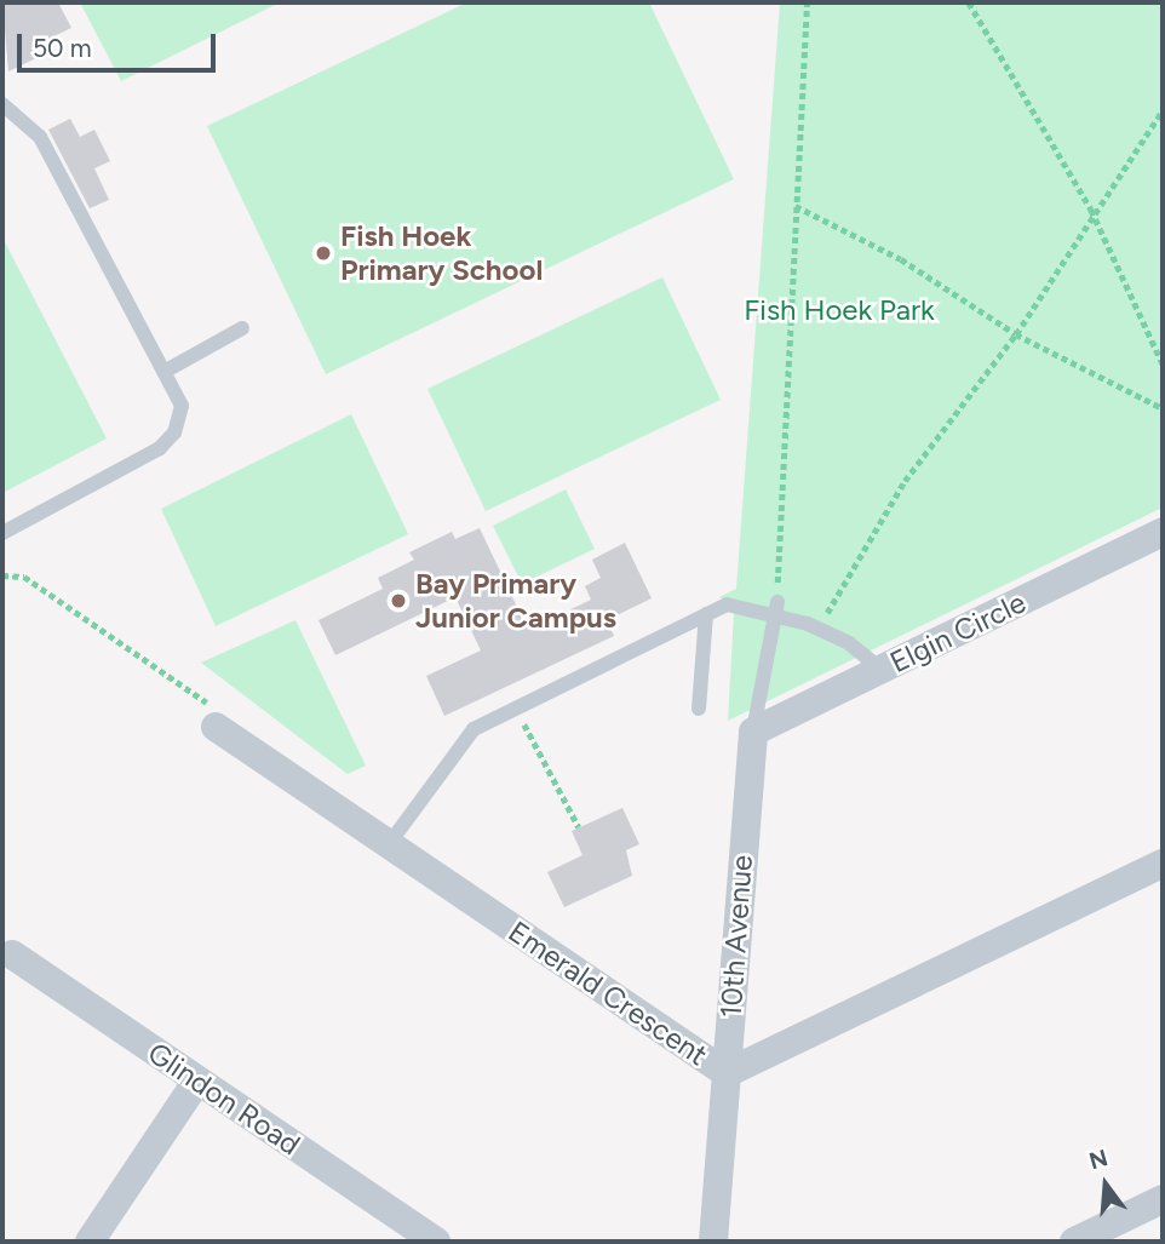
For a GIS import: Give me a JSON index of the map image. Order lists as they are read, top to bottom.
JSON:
{
  "streets": {
    "street": [
      "Elgin Circle",
      "10th Avenue",
      "Emerald Crescent",
      "Glindon Road"
    ]
  },
  "crossings": [
    ["Elgin Circle", "10th Avenue"],
    ["10th Avenue", "Emerald Crescent"]
  ],
  "parks": ["Fish Hoek Park"],
  "places": ["Fish Hoek Primary School", "Bay Primary Junior Campus"],
  "scale_bar": "50 m",
  "north": "top"
}
